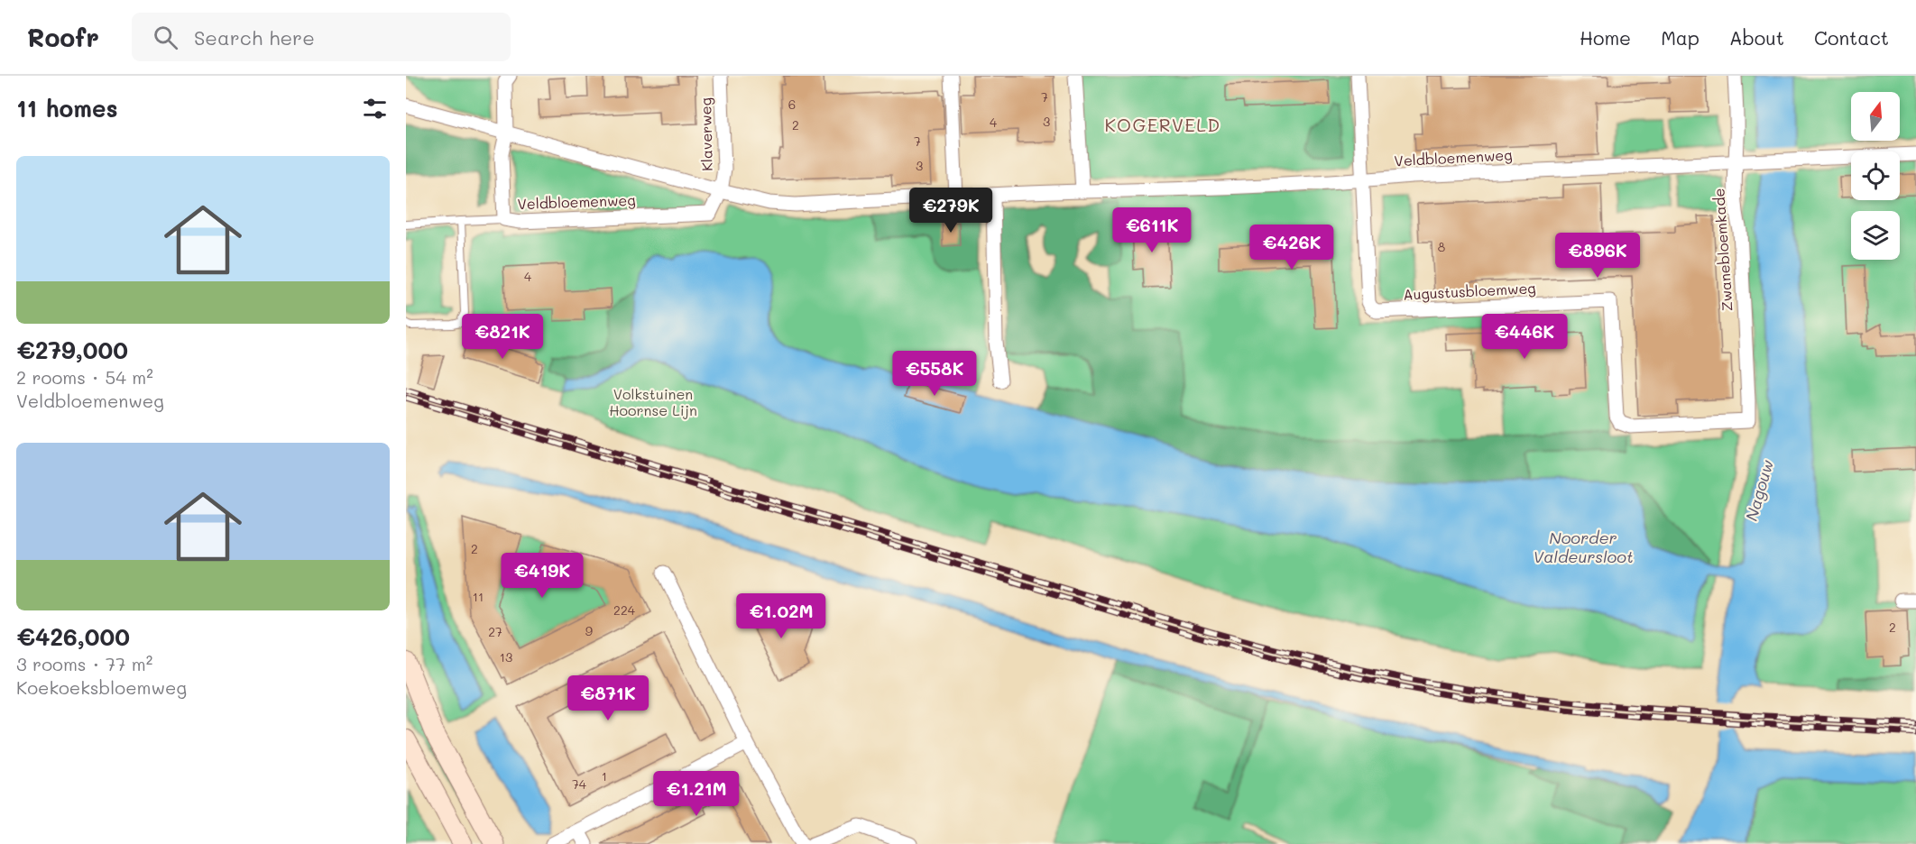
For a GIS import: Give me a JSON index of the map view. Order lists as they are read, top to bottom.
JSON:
{
  "streets": {
    "street": [
      "Klaverweg",
      "Veldbloemenweg",
      "Zwanebloemkade",
      "Augustusbloemweg"
    ]
  },
  "crossings": [
    ["Klaverweg", "Veldbloemenweg"],
    ["Veldbloemenweg", "Zwanebloemkade"],
    ["Veldbloemenweg", "Augustusbloemweg"],
    ["Zwanebloemkade", "Augustusbloemweg"]
  ],
  "districts": ["KOGERVELD"],
  "water": ["Nagouw", "Noorder Valdeursloot"],
  "parks": ["Volkstuinen Hoornse Lijn"],
  "house_numbers": [
    "7",
    "6",
    "3",
    "4",
    "2",
    "7",
    "3",
    "8",
    "4",
    "2",
    "11",
    "224",
    "2",
    "9",
    "27",
    "13",
    "1",
    "74"
  ],
  "north": "top",
  "page": {
    "header": "Roofr",
    "search": "Search here",
    "nav": [
      "Home",
      "Map",
      "About",
      "Contact"
    ],
    "heading": "11 homes",
    "list": [
      {
        "name": "€279,000",
        "note": "2 rooms · 54 m² · Veldbloemenweg"
      },
      {
        "name": "€426,000",
        "note": "3 rooms · 77 m² · Koekoeksbloemweg"
      }
    ],
    "price": [
      "€279K",
      "€611K",
      "€426K",
      "€896K",
      "€821K",
      "€446K",
      "€558K",
      "€419K",
      "€1.02M",
      "€871K",
      "€1.21M"
    ]
  }
}
